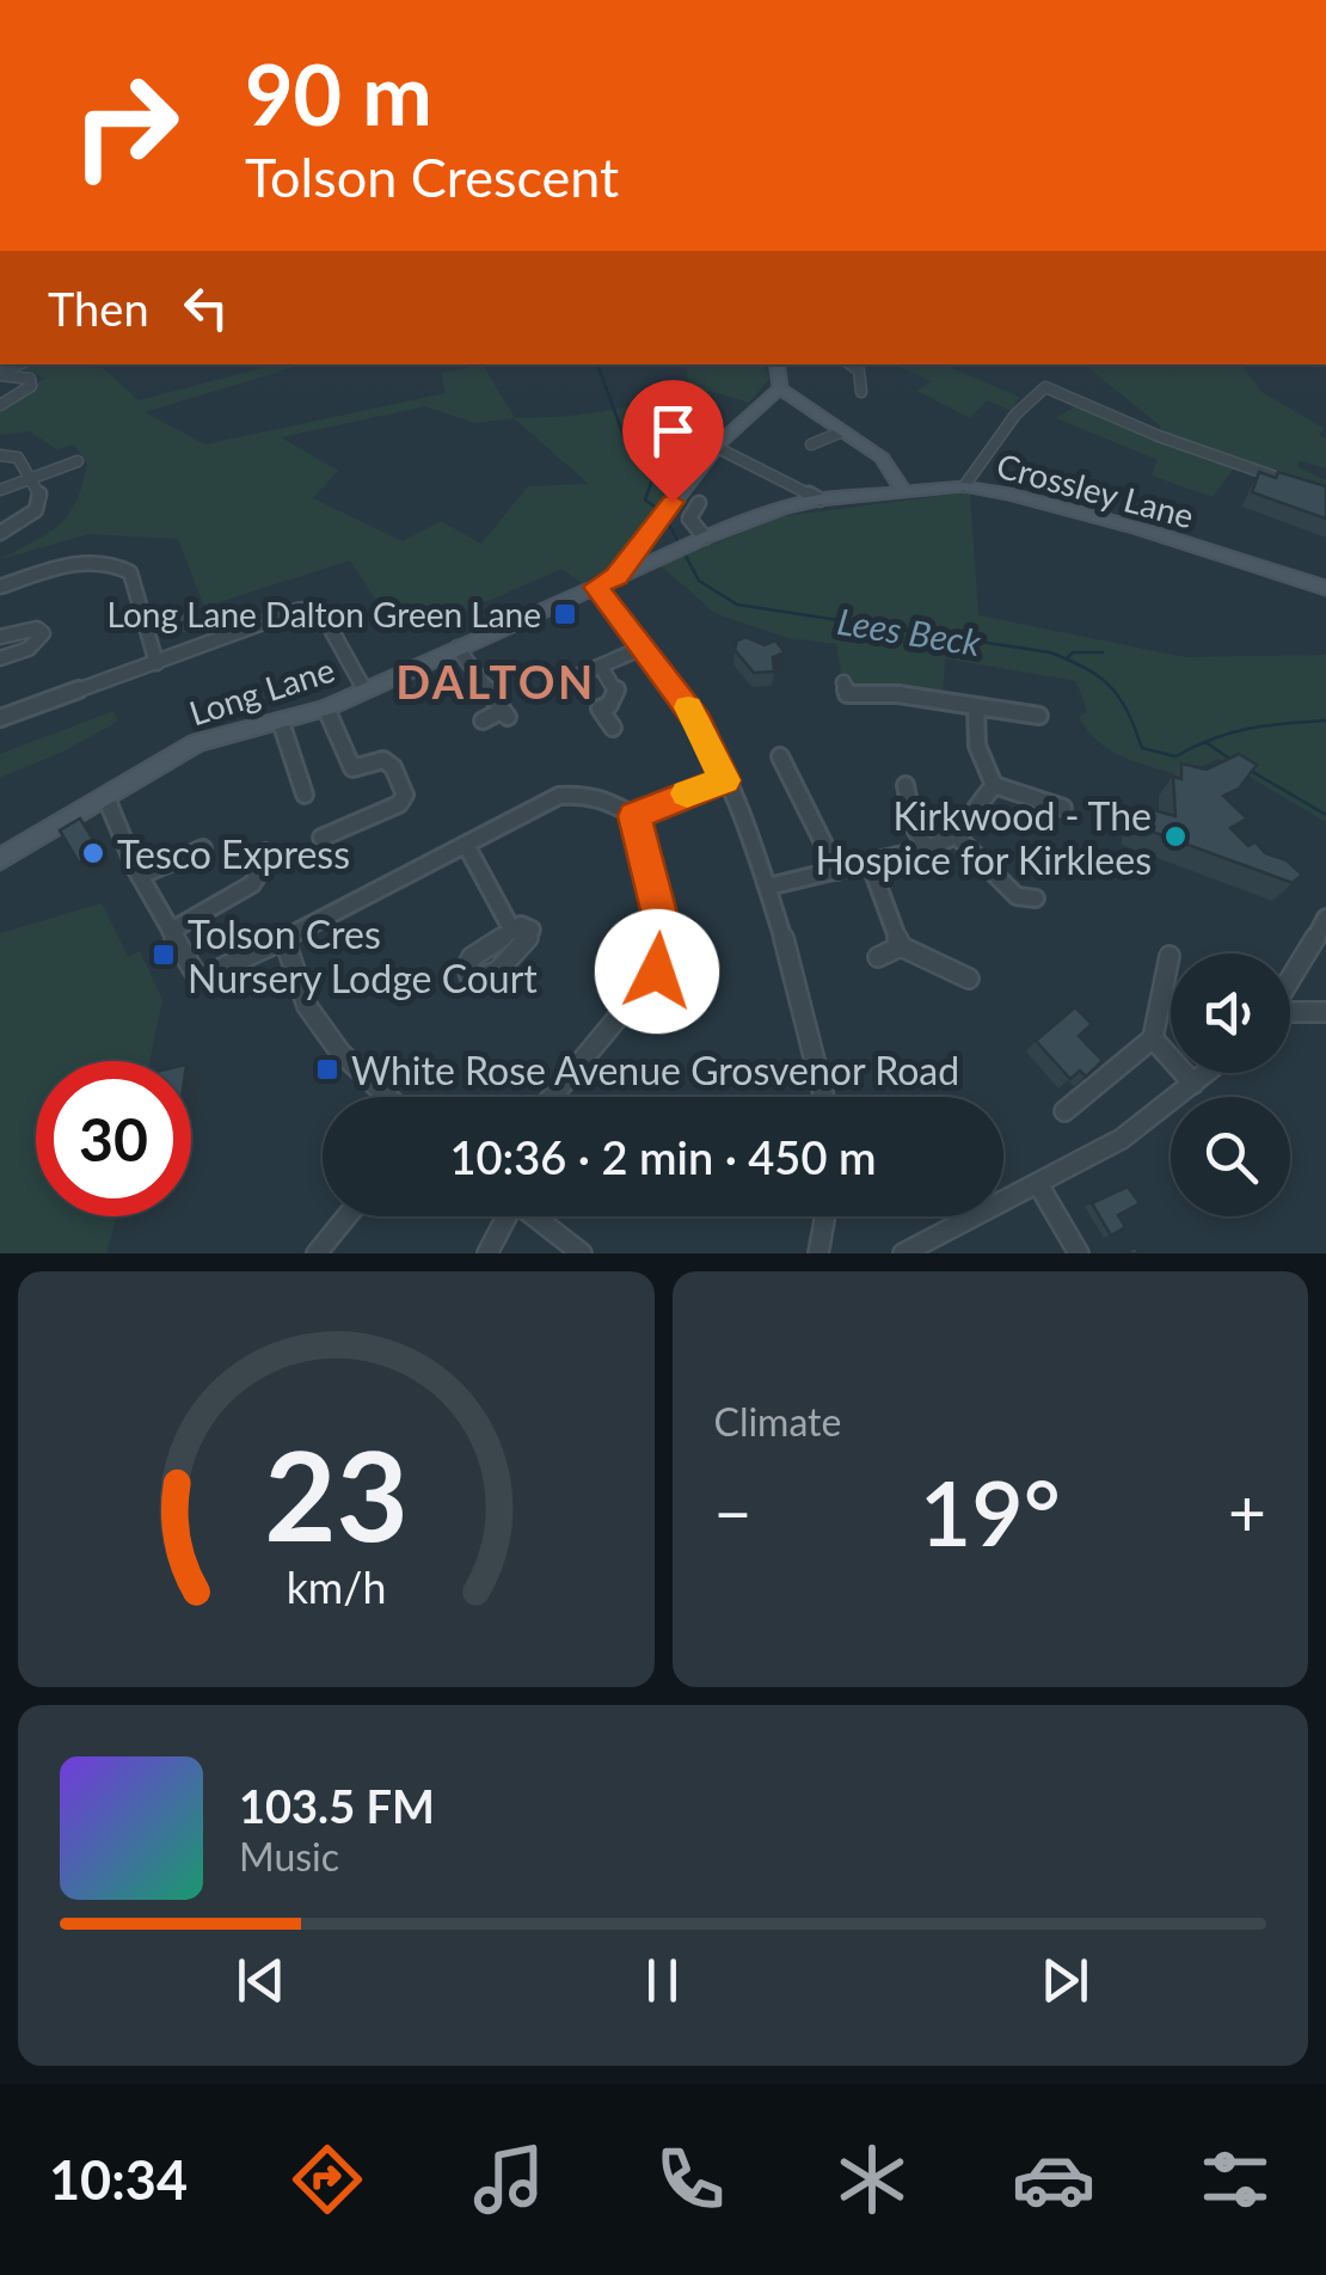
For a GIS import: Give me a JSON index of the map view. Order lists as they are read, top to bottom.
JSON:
{
  "streets": {
    "street": ["Crossley Lane", "Long Lane"]
  },
  "crossings": [
    ["Crossley Lane", "Long Lane"]
  ],
  "districts": ["DALTON"],
  "water": ["Lees Beck"],
  "places": {
    "transit": ["Long Lane Dalton Green Lane", "Tolson Cres Nursery Lodge Court", "White Rose Avenue Grosvenor Road"],
    "other": ["Kirkwood - The Hospice for Kirklees", "Tesco Express"]
  },
  "page": {
    "turn": ["90 m", "Tolson Crescent"],
    "then": "Then",
    "limit": "30",
    "trip": "10:36 · 2 min · 450 m",
    "tile": "Climate",
    "heat": ["−", "19°", "+"],
    "song": ["103.5 FM", "Music"],
    "tabs": "10:34",
    "gauge": ["23", "km/h"]
  }
}
